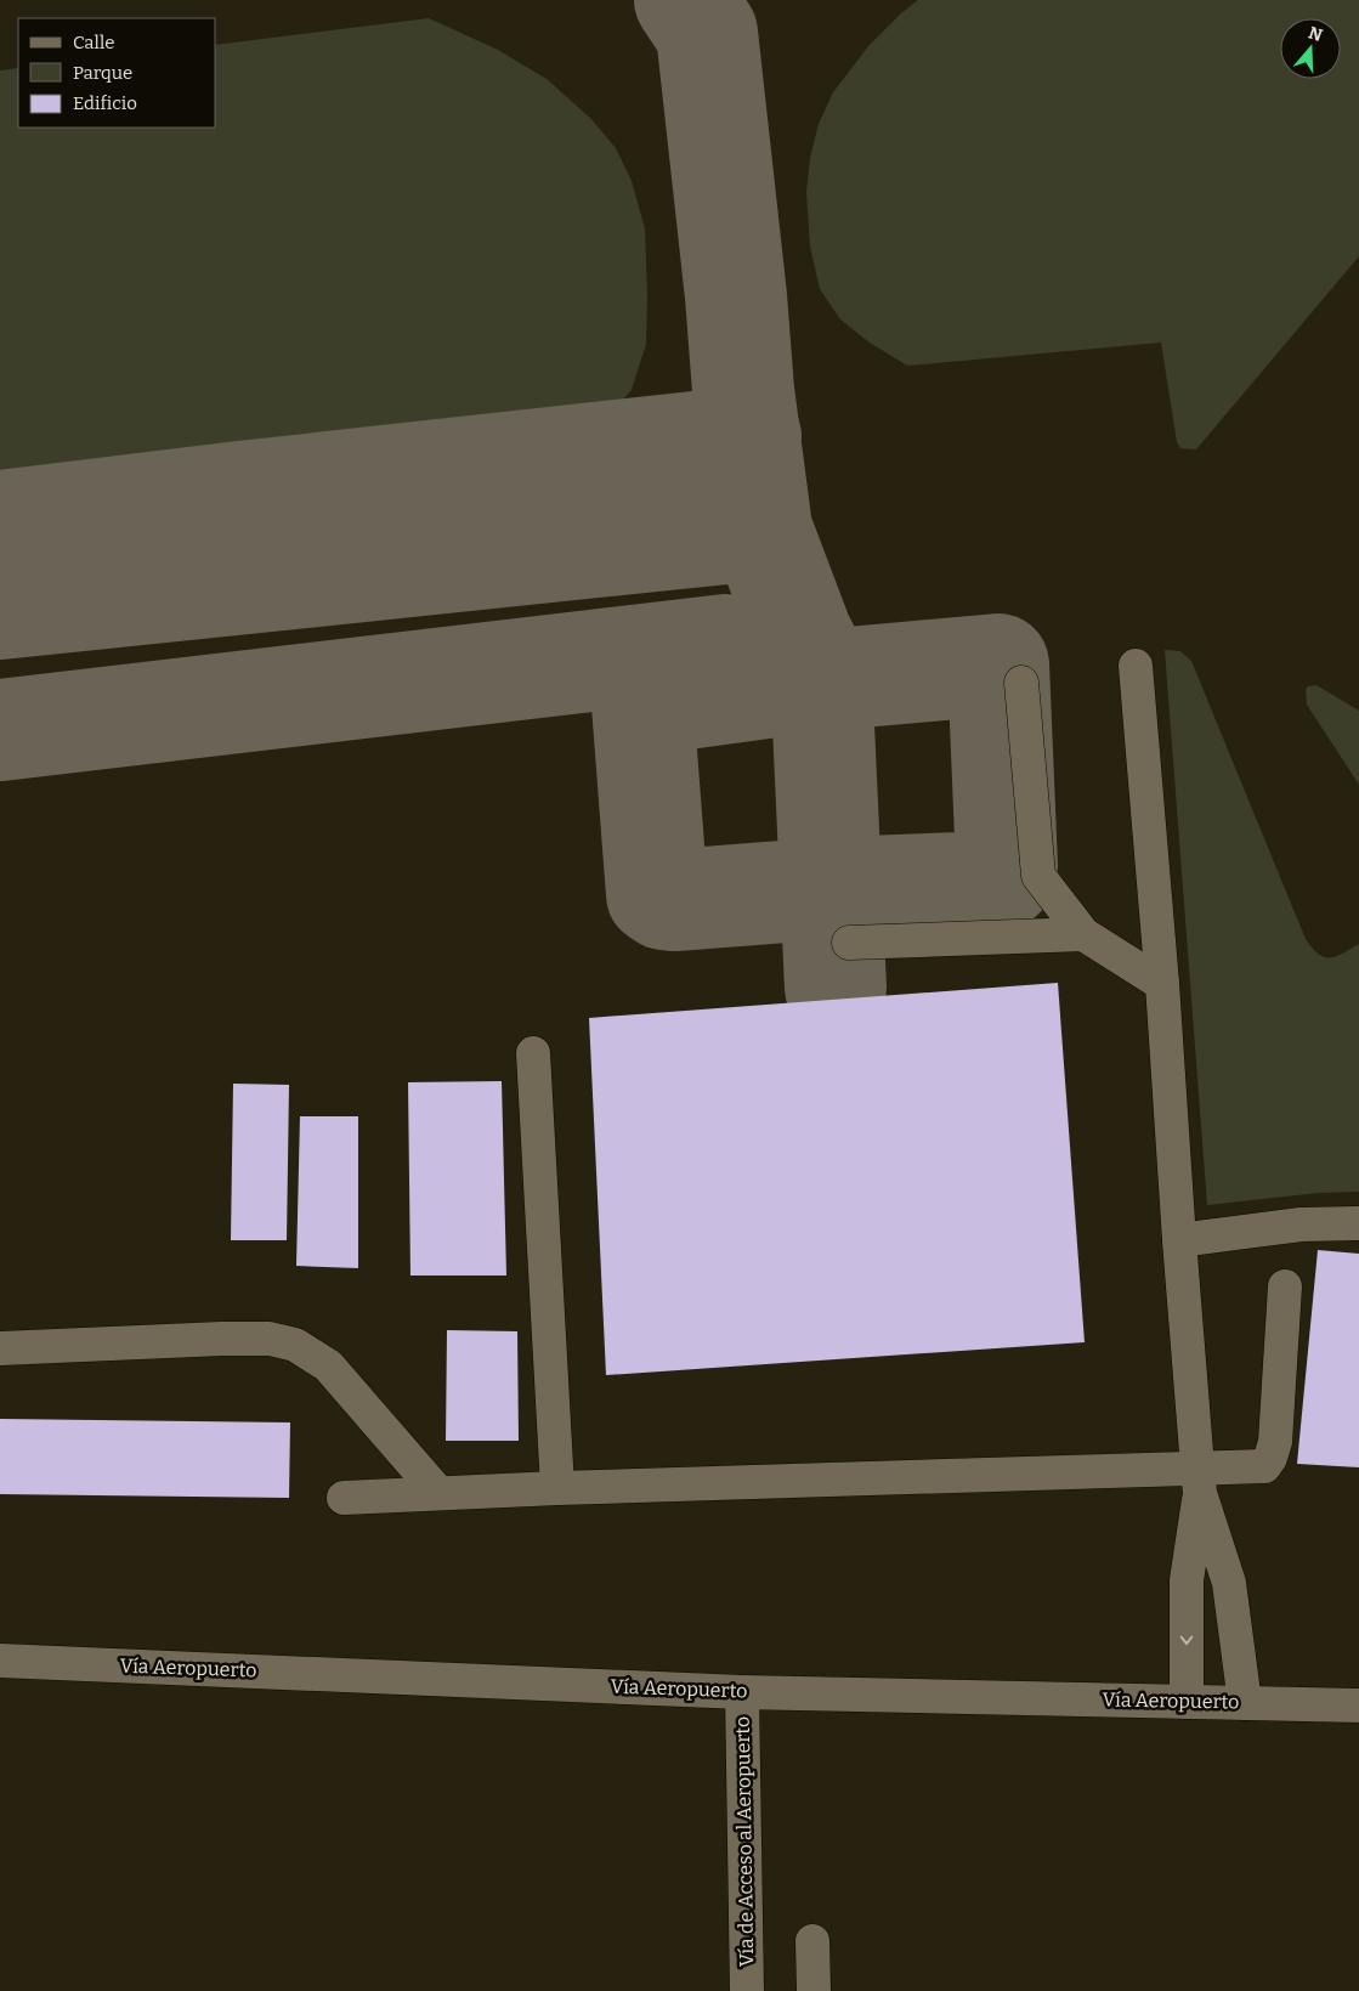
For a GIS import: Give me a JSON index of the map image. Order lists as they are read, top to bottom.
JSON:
{
  "streets": {
    "street": ["Vía Aeropuerto", "Vía de Acceso al Aeropuerto"]
  },
  "crossings": [
    ["Vía Aeropuerto", "Vía de Acceso al Aeropuerto"]
  ],
  "legend": ["Calle", "Parque", "Edificio"],
  "north": "top"
}
